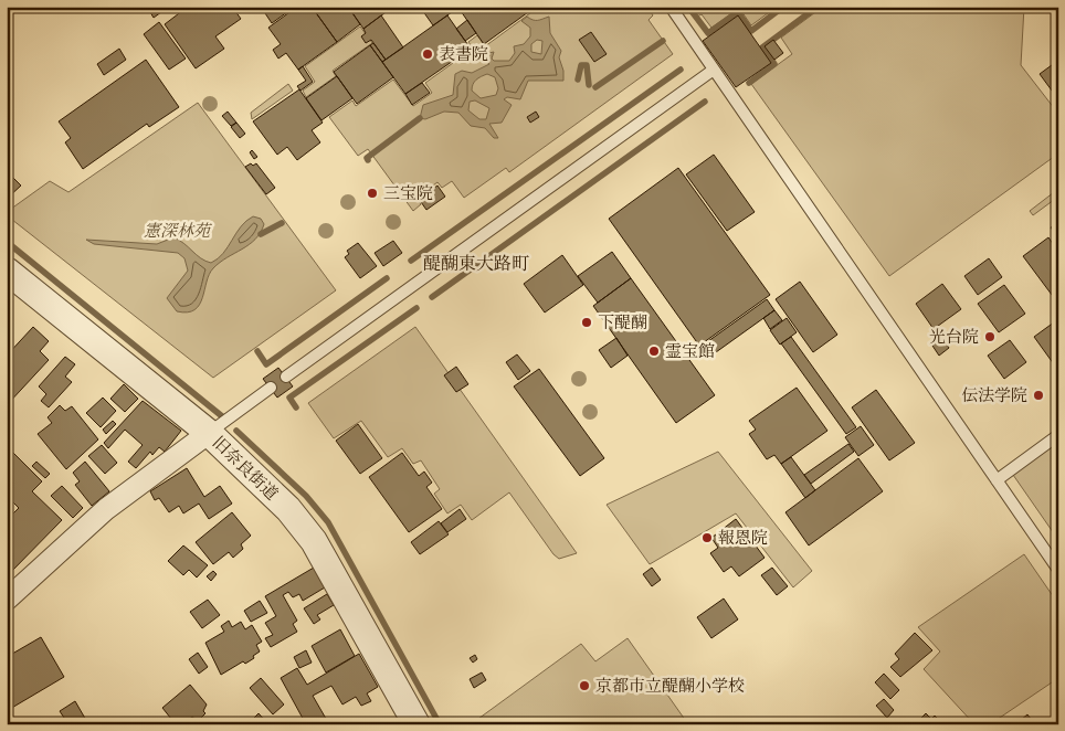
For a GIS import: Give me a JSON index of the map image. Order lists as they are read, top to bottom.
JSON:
{
  "streets": {
    "street": ["旧奈良街道"]
  },
  "districts": ["醍醐東大路町"],
  "parks": ["憲深林苑"],
  "places": [
    "表書院",
    "三宝院",
    "下醍醐",
    "光台院",
    "霊宝館",
    "伝法学院",
    "報恩院",
    "京都市立醍醐小学校"
  ]
}
